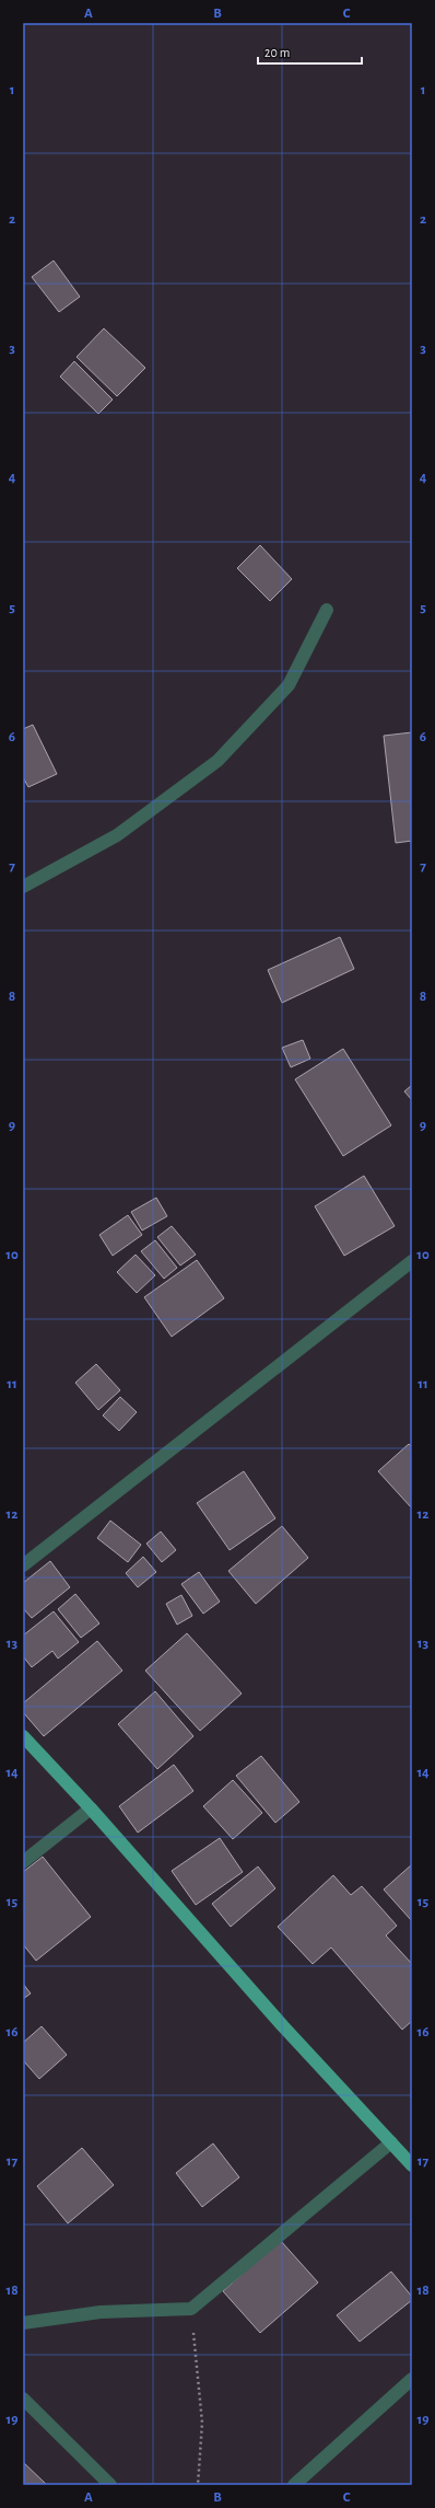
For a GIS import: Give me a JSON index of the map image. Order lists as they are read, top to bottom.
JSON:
{
  "scale_bar": "20 m",
  "grid": {
    "columns": ["A", "B", "C"],
    "rows": [
      "1",
      "2",
      "3",
      "4",
      "5",
      "6",
      "7",
      "8",
      "9",
      "10",
      "11",
      "12",
      "13",
      "14",
      "15",
      "16",
      "17",
      "18",
      "19"
    ]
  }
}
